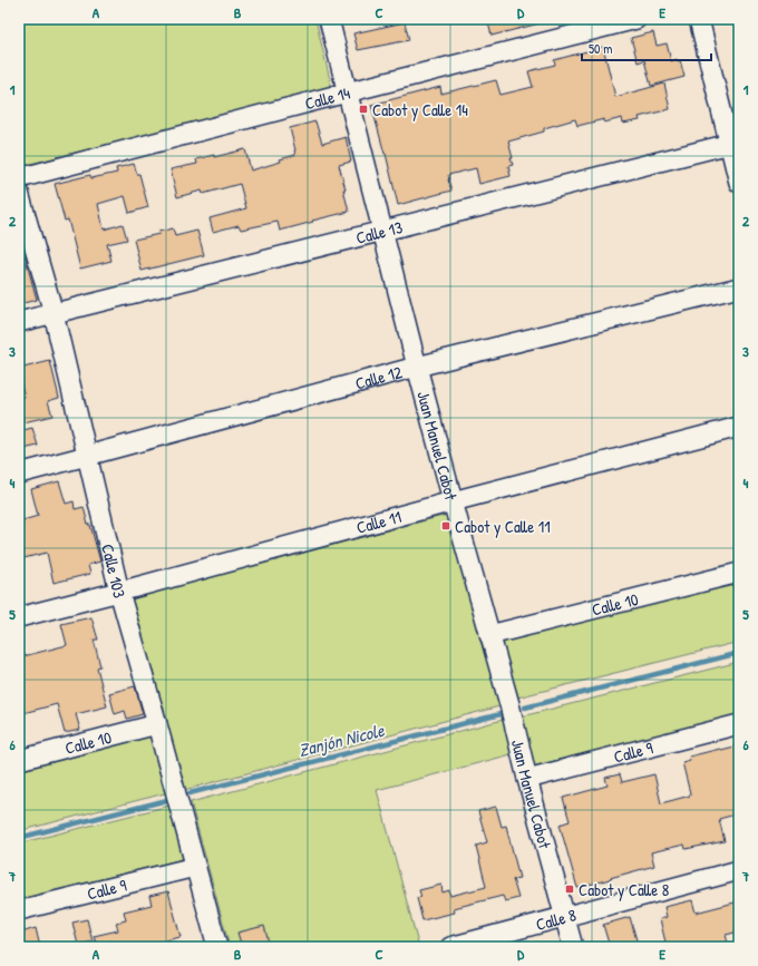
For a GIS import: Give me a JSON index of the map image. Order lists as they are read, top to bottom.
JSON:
{
  "streets": {
    "street": [
      "Calle 14",
      "Calle 13",
      "Calle 12",
      "Juan Manuel Cabot",
      "Calle 11",
      "Calle 103",
      "Calle 10",
      "Calle 9",
      "Calle 8"
    ]
  },
  "crossings": [
    ["Calle 14", "Juan Manuel Cabot"],
    ["Calle 13", "Juan Manuel Cabot"],
    ["Calle 13", "Calle 103"],
    ["Calle 12", "Juan Manuel Cabot"],
    ["Calle 12", "Calle 103"],
    ["Juan Manuel Cabot", "Calle 11"],
    ["Juan Manuel Cabot", "Calle 10"],
    ["Juan Manuel Cabot", "Calle 9"],
    ["Juan Manuel Cabot", "Calle 8"],
    ["Calle 11", "Calle 103"],
    ["Calle 103", "Calle 10"],
    ["Calle 103", "Calle 9"]
  ],
  "water": ["Zanjón Nicole"],
  "places": {
    "transit": ["Cabot y Calle 14", "Cabot y Calle 11", "Cabot y Calle 8"]
  },
  "scale_bar": "50 m",
  "grid": {
    "columns": [
      "A",
      "B",
      "C",
      "D",
      "E"
    ],
    "rows": [
      "1",
      "2",
      "3",
      "4",
      "5",
      "6",
      "7"
    ]
  }
}
